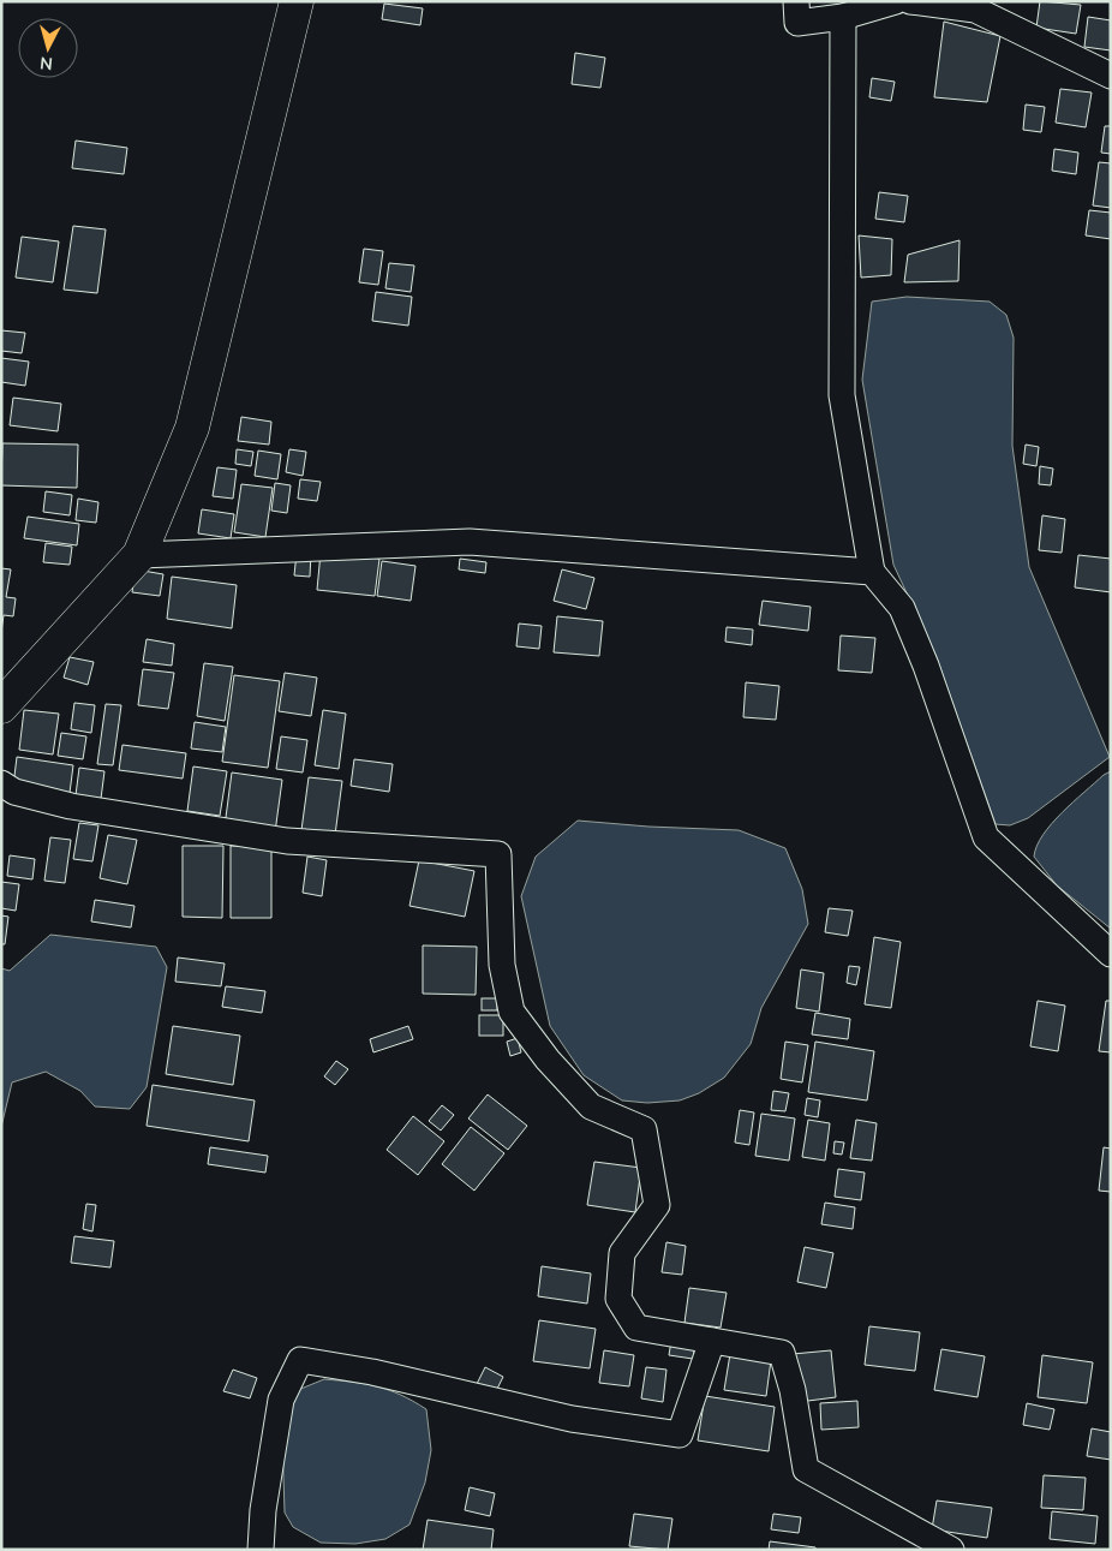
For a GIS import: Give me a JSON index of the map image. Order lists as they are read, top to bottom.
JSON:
{
  "north": "bottom"
}
